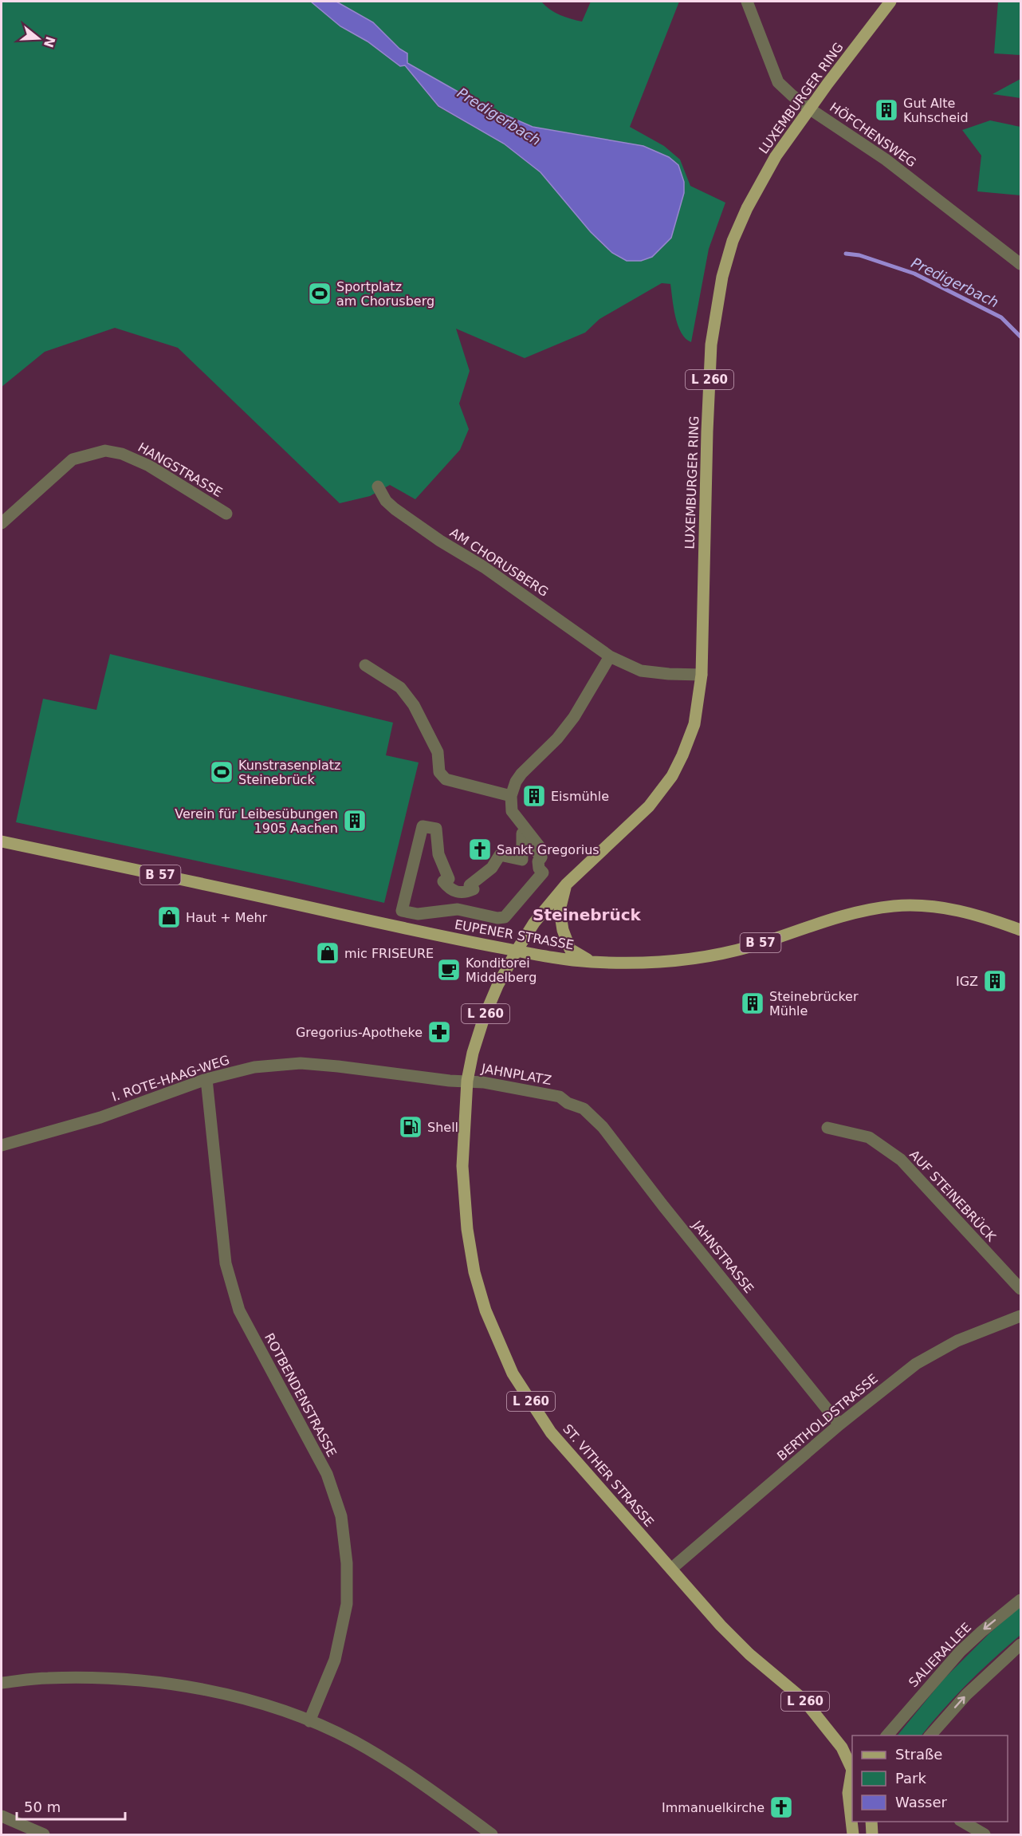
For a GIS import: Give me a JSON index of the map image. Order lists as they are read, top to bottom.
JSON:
{
  "streets": {
    "main road": [
      "LUXEMBURGER RING",
      "L 260",
      "B 57",
      "EUPENER STRASSE",
      "JAHNPLATZ",
      "ST. VITHER STRASSE"
    ],
    "street": [
      "HÖFCHENSWEG",
      "HANGSTRASSE",
      "AM CHORUSBERG",
      "I. ROTE-HAAG-WEG",
      "AUF STEINEBRÜCK",
      "JAHNSTRASSE",
      "ROTBENDENSTRASSE",
      "BERTHOLDSTRASSE",
      "SALIERALLEE"
    ]
  },
  "crossings": [
    ["LUXEMBURGER RING", "HÖFCHENSWEG"],
    ["LUXEMBURGER RING", "AM CHORUSBERG"],
    ["LUXEMBURGER RING", "B 57"],
    ["LUXEMBURGER RING", "EUPENER STRASSE"],
    ["LUXEMBURGER RING", "JAHNPLATZ"],
    ["L 260", "ST. VITHER STRASSE"],
    ["B 57", "EUPENER STRASSE"],
    ["EUPENER STRASSE", "JAHNPLATZ"],
    ["JAHNPLATZ", "I. ROTE-HAAG-WEG"],
    ["JAHNPLATZ", "JAHNSTRASSE"],
    ["JAHNPLATZ", "ST. VITHER STRASSE"],
    ["I. ROTE-HAAG-WEG", "ROTBENDENSTRASSE"],
    ["I. ROTE-HAAG-WEG", "ST. VITHER STRASSE"],
    ["JAHNSTRASSE", "BERTHOLDSTRASSE"],
    ["BERTHOLDSTRASSE", "ST. VITHER STRASSE"]
  ],
  "districts": ["Steinebrück"],
  "water": ["Predigerbach"],
  "places": {
    "building": [
      "Gut Alte Kuhscheid",
      "Eismühle",
      "Verein für Leibesübungen 1905 Aachen",
      "IGZ",
      "Steinebrücker Mühle"
    ],
    "sports": ["Sportplatz am Chorusberg", "Kunstrasenplatz Steinebrück"],
    "church": ["Sankt Gregorius", "Immanuelkirche"],
    "shop": ["Haut + Mehr", "mic FRISEURE"],
    "cafe": ["Konditorei Middelberg"],
    "pharmacy": ["Gregorius-Apotheke"],
    "fuel station": ["Shell"]
  },
  "legend": ["Straße", "Park", "Wasser"],
  "scale_bar": "50 m",
  "north": "right"
}
